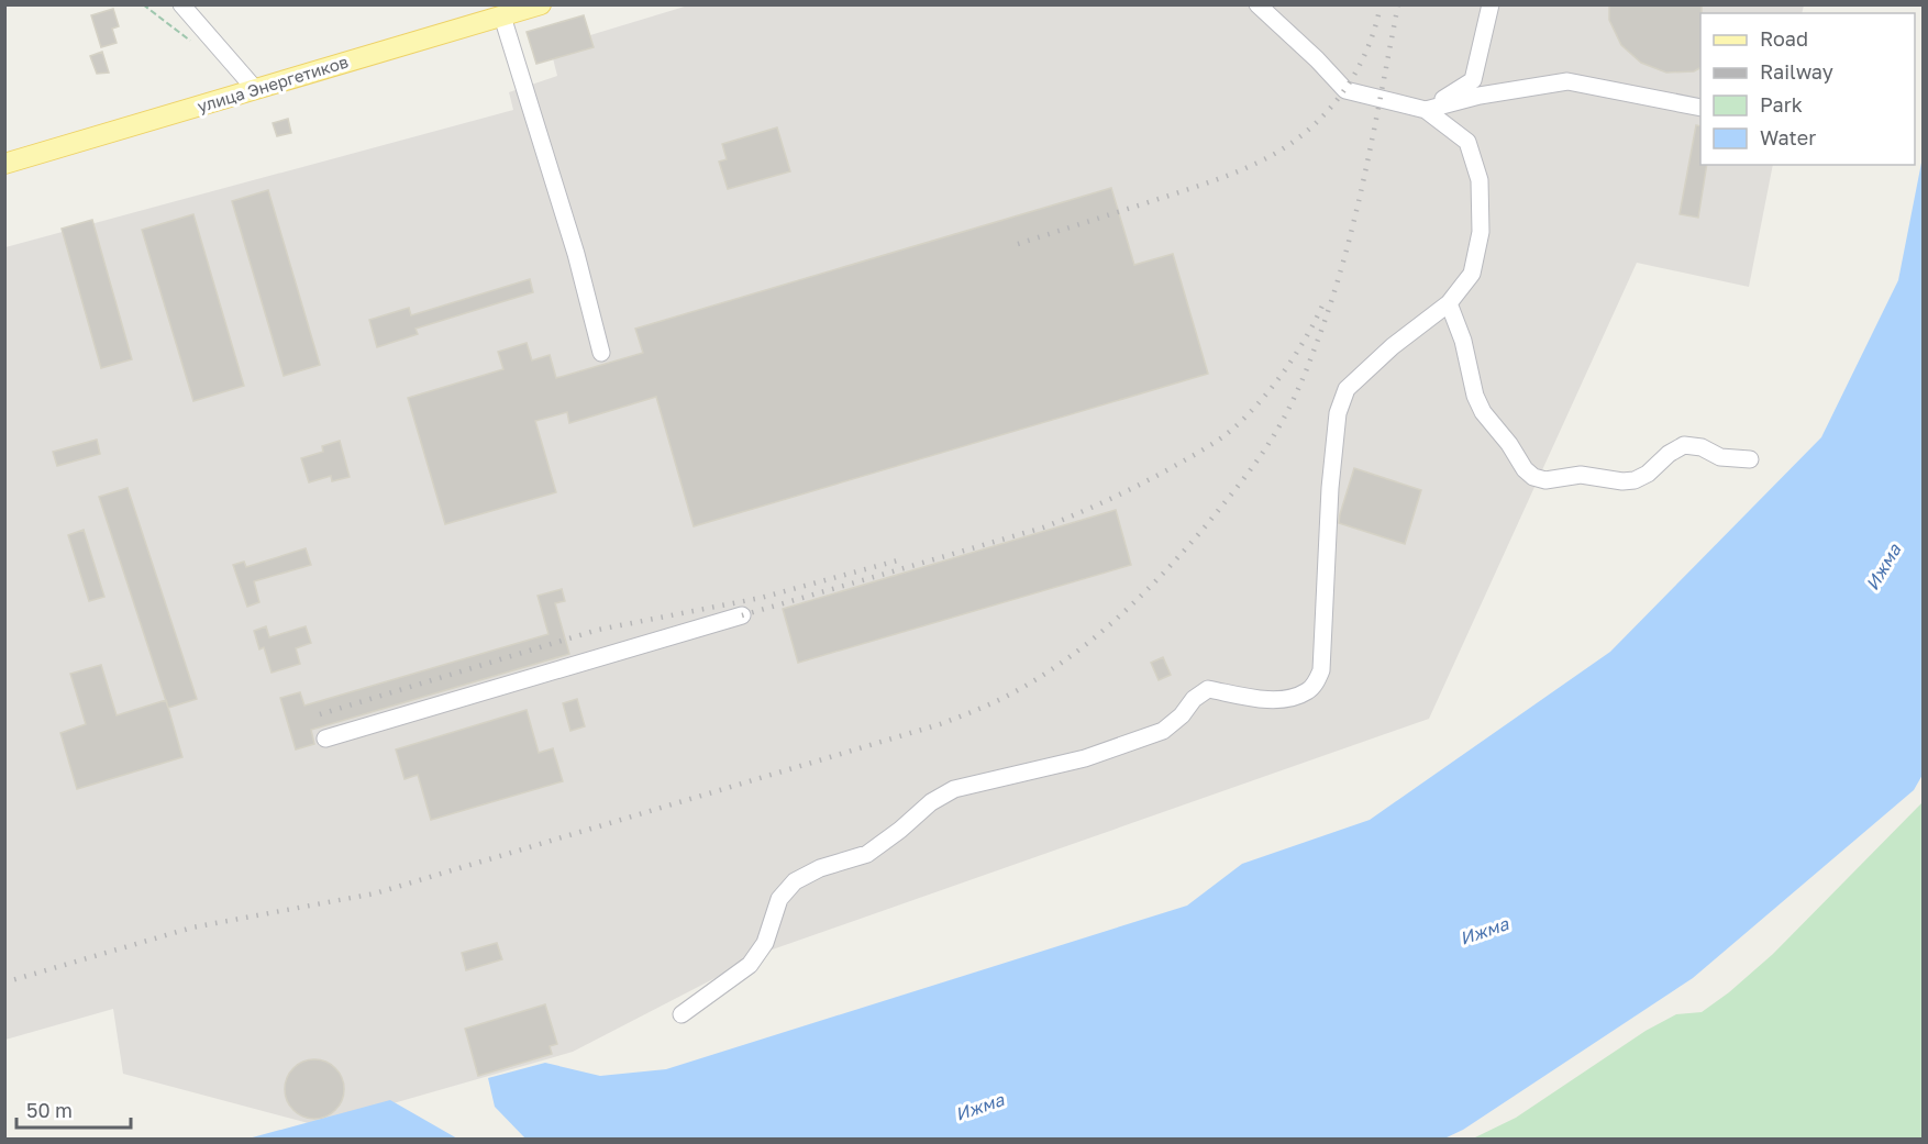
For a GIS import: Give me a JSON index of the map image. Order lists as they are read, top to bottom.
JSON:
{
  "streets": {
    "main road": ["улица Энергетиков"]
  },
  "water": ["Ижма"],
  "legend": [
    "Road",
    "Railway",
    "Park",
    "Water"
  ],
  "scale_bar": "50 m"
}
